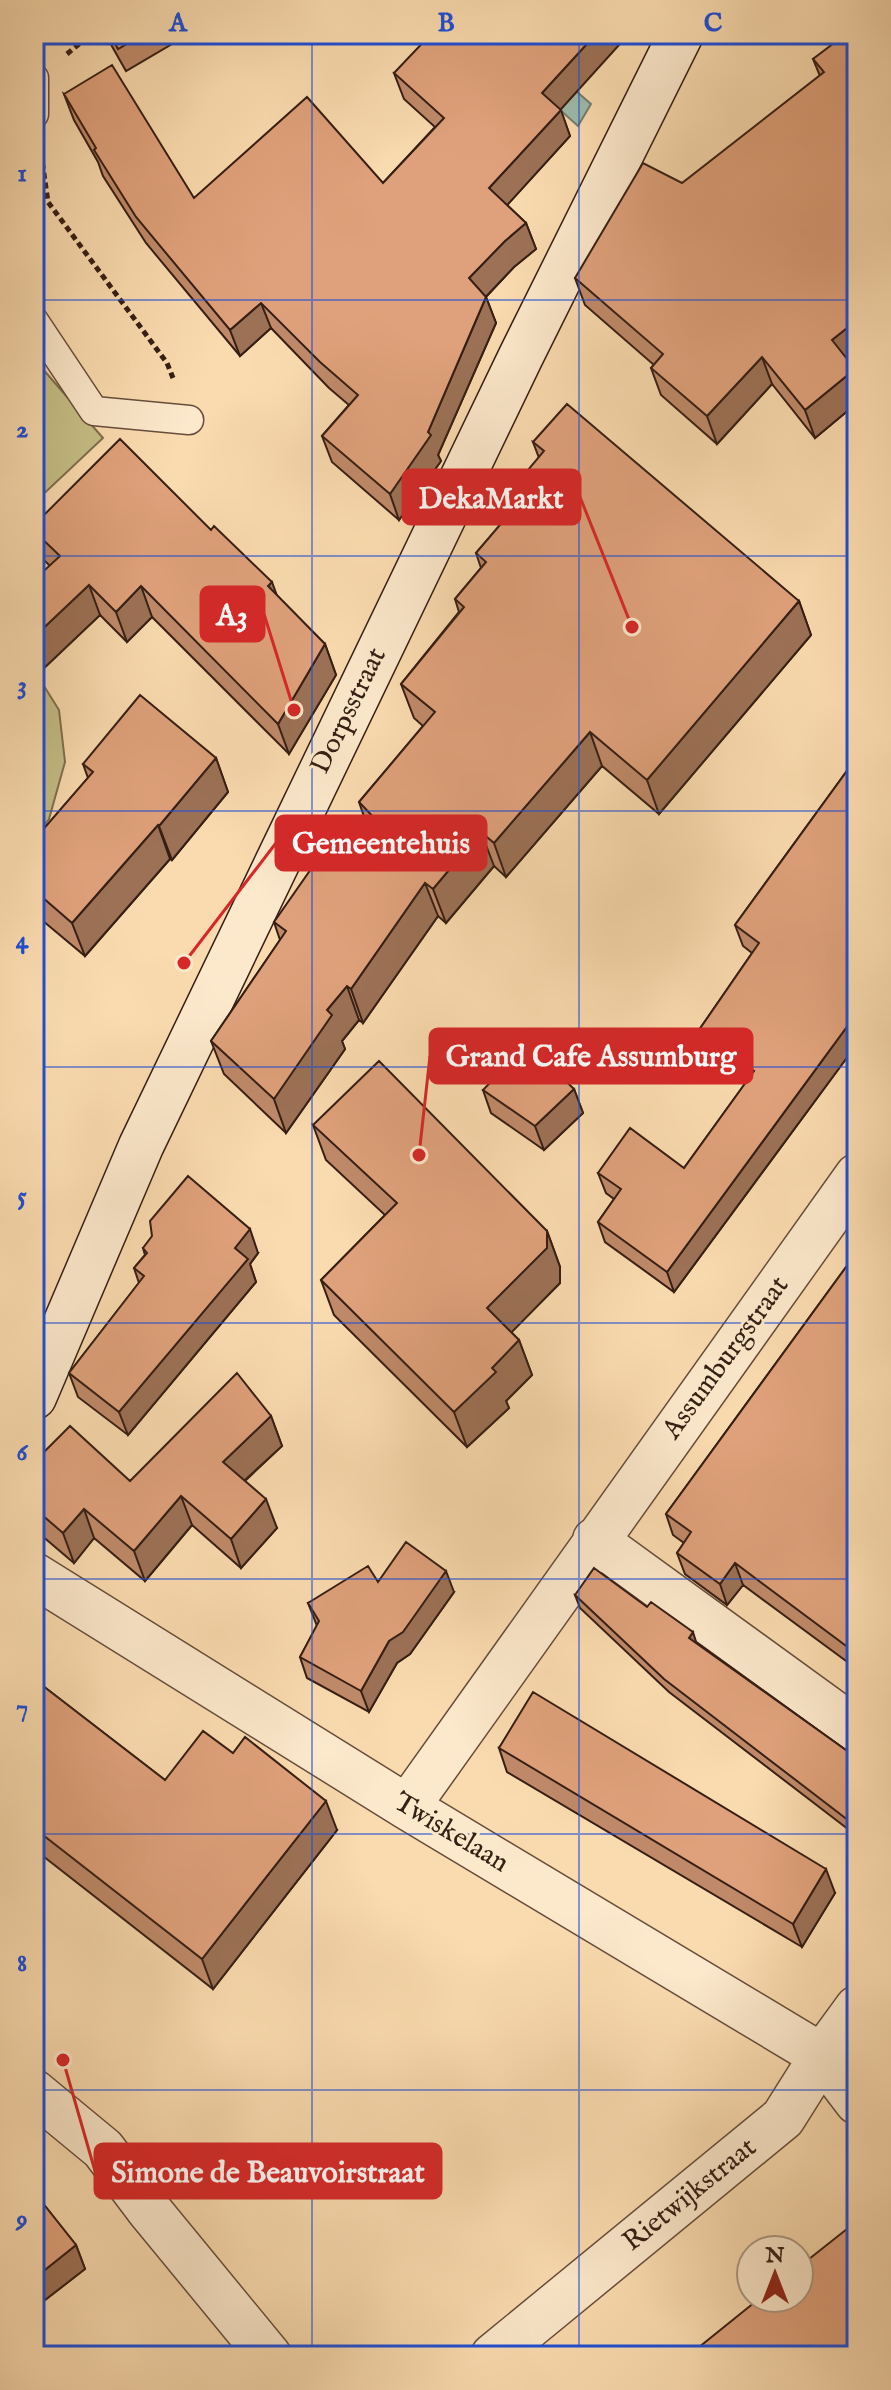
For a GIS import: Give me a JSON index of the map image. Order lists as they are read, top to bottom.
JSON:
{
  "streets": {
    "street": [
      "Dorpsstraat",
      "Assumburgstraat",
      "Twiskelaan",
      "Rietwijkstraat"
    ]
  },
  "crossings": [
    ["Assumburgstraat", "Twiskelaan"],
    ["Twiskelaan", "Rietwijkstraat"]
  ],
  "places": [
    "DekaMarkt",
    "A3",
    "Gemeentehuis",
    "Grand Cafe Assumburg",
    "Simone de Beauvoirstraat"
  ],
  "north": "top",
  "grid": {
    "columns": ["A", "B", "C"],
    "rows": [
      "1",
      "2",
      "3",
      "4",
      "5",
      "6",
      "7",
      "8",
      "9"
    ]
  }
}
